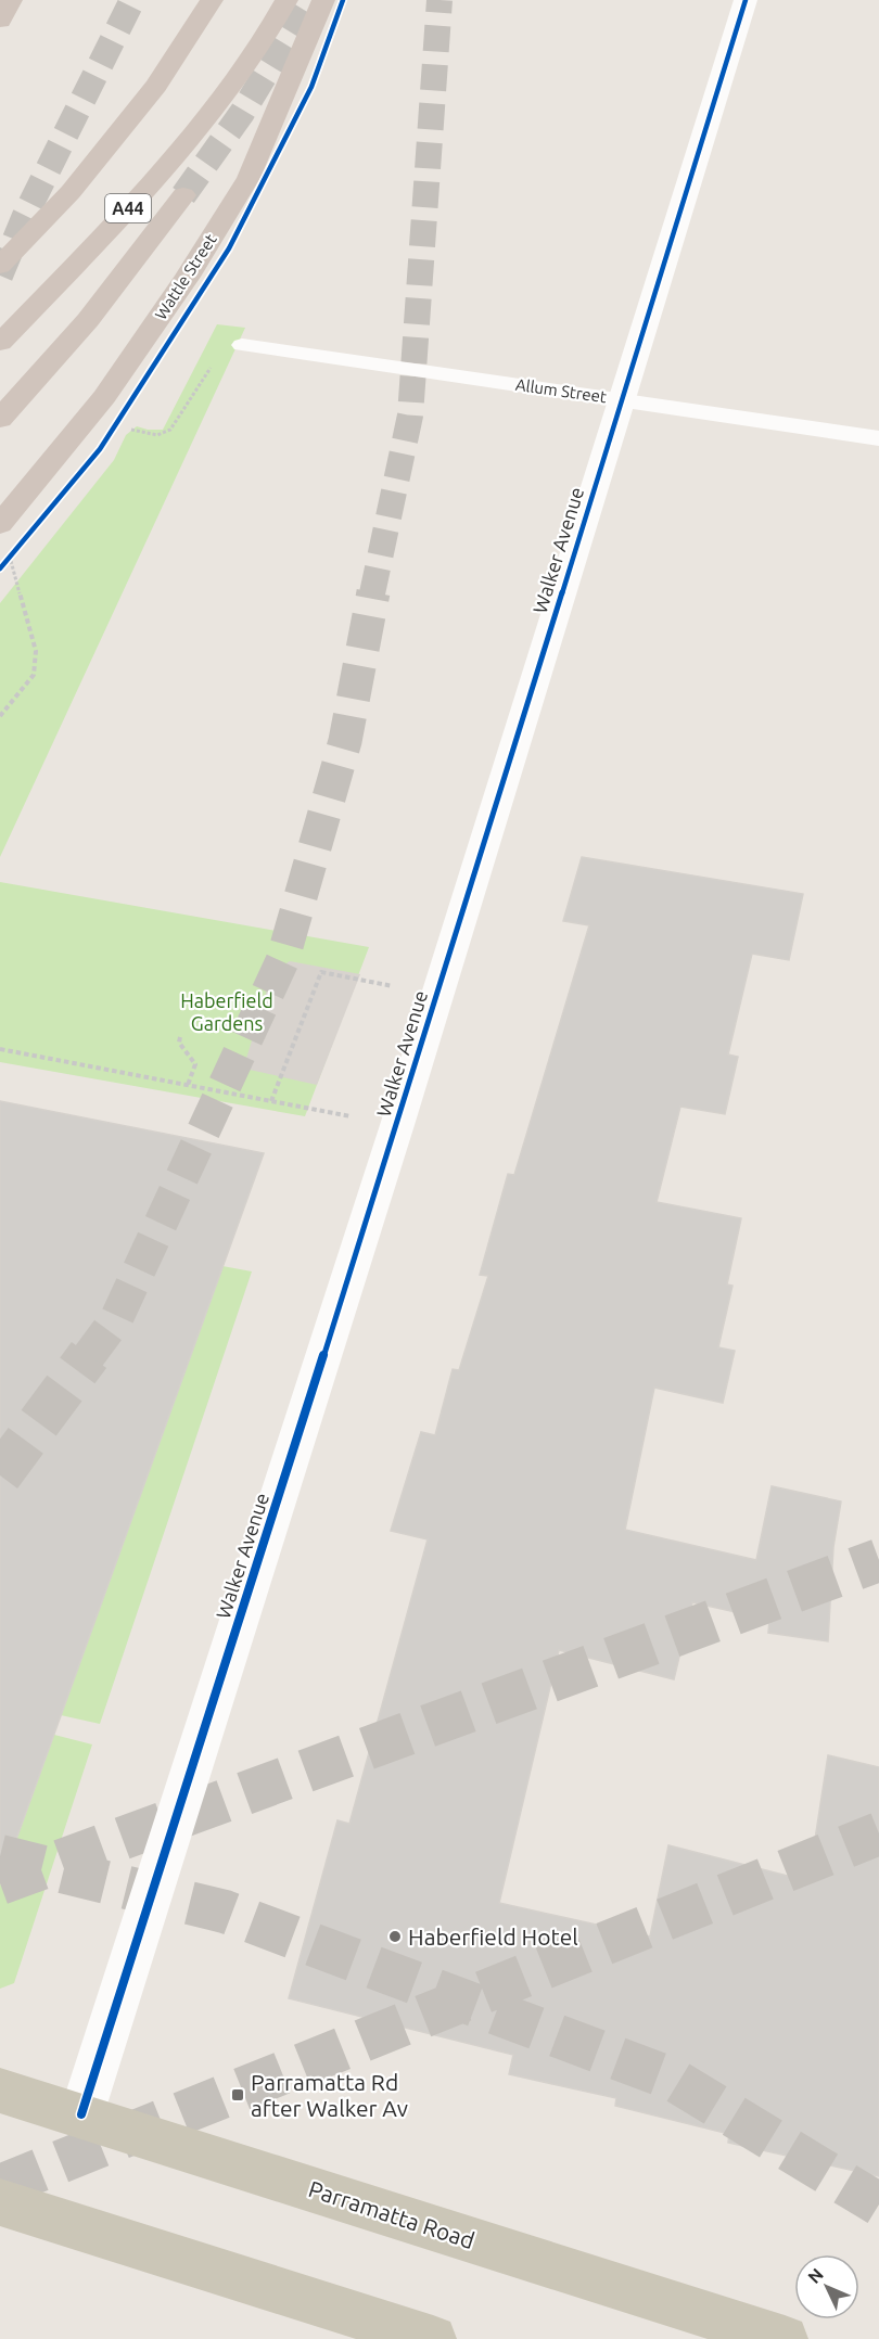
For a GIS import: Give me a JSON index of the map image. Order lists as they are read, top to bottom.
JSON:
{
  "streets": {
    "highway": ["A44", "Wattle Street"],
    "main road": ["Parramatta Road"],
    "street": ["Walker Avenue"],
    "lane": ["Allum Street"]
  },
  "crossings": [
    ["Allum Street", "Walker Avenue"],
    ["Walker Avenue", "Parramatta Road"]
  ],
  "parks": ["Haberfield Gardens"],
  "places": {
    "other": ["Haberfield Hotel"],
    "transit": ["Parramatta Rd after Walker Av"]
  },
  "north": "top left"
}
